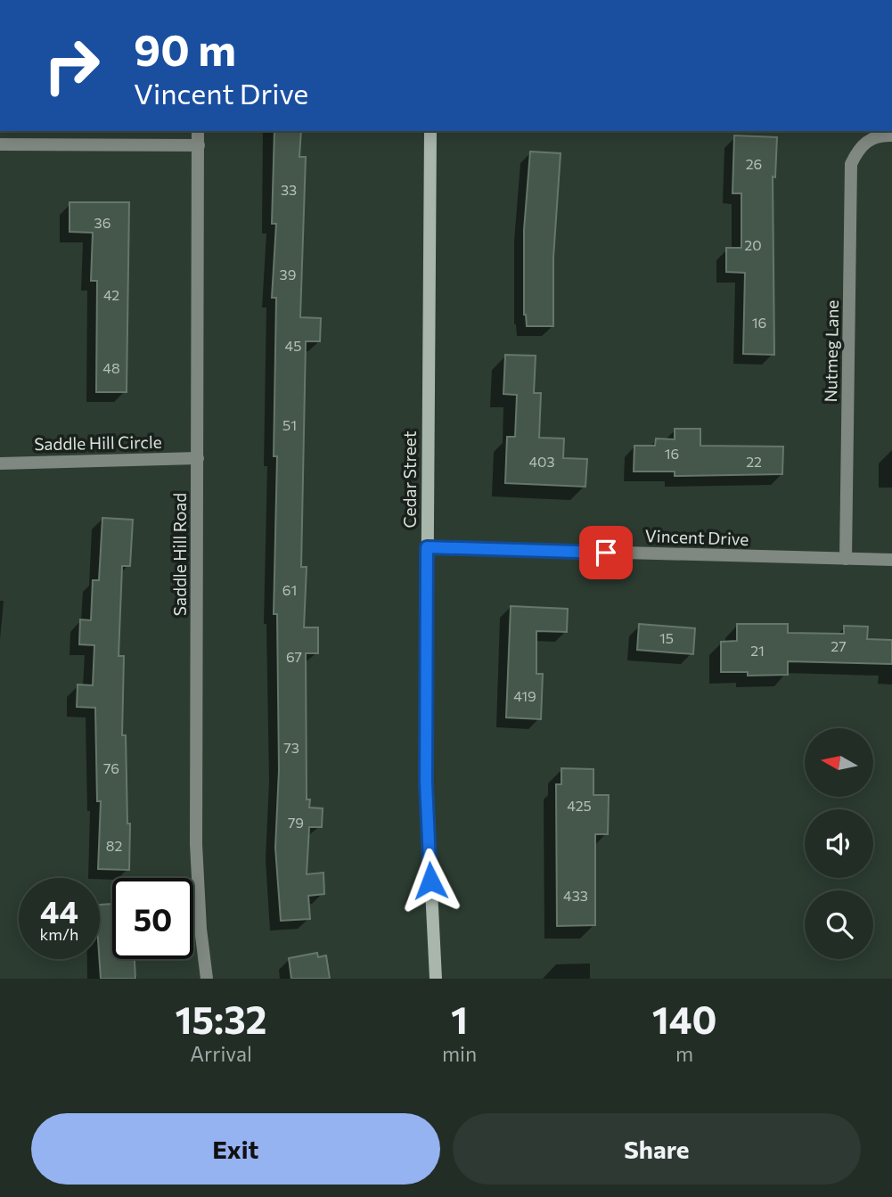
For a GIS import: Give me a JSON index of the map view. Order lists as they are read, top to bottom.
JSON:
{
  "streets": {
    "main road": ["Cedar Street"],
    "street": [
      "Nutmeg Lane",
      "Saddle Hill Circle",
      "Vincent Drive",
      "Saddle Hill Road"
    ]
  },
  "crossings": [
    ["Nutmeg Lane", "Vincent Drive"],
    ["Saddle Hill Circle", "Saddle Hill Road"],
    ["Cedar Street", "Vincent Drive"]
  ],
  "house_numbers": [
    "26",
    "33",
    "36",
    "20",
    "39",
    "42",
    "16",
    "45",
    "48",
    "51",
    "16",
    "403",
    "22",
    "61",
    "15",
    "27",
    "21",
    "67",
    "419",
    "73",
    "76",
    "425",
    "79",
    "82",
    "433"
  ],
  "north": "left",
  "page": {
    "turn": ["90 m", "Vincent Drive"],
    "speed": "44 km/h",
    "limit": "50",
    "eta": [
      "15:32",
      "Arrival",
      "1",
      "min",
      "140",
      "m"
    ],
    "buttons": ["Exit", "Share"]
  }
}
